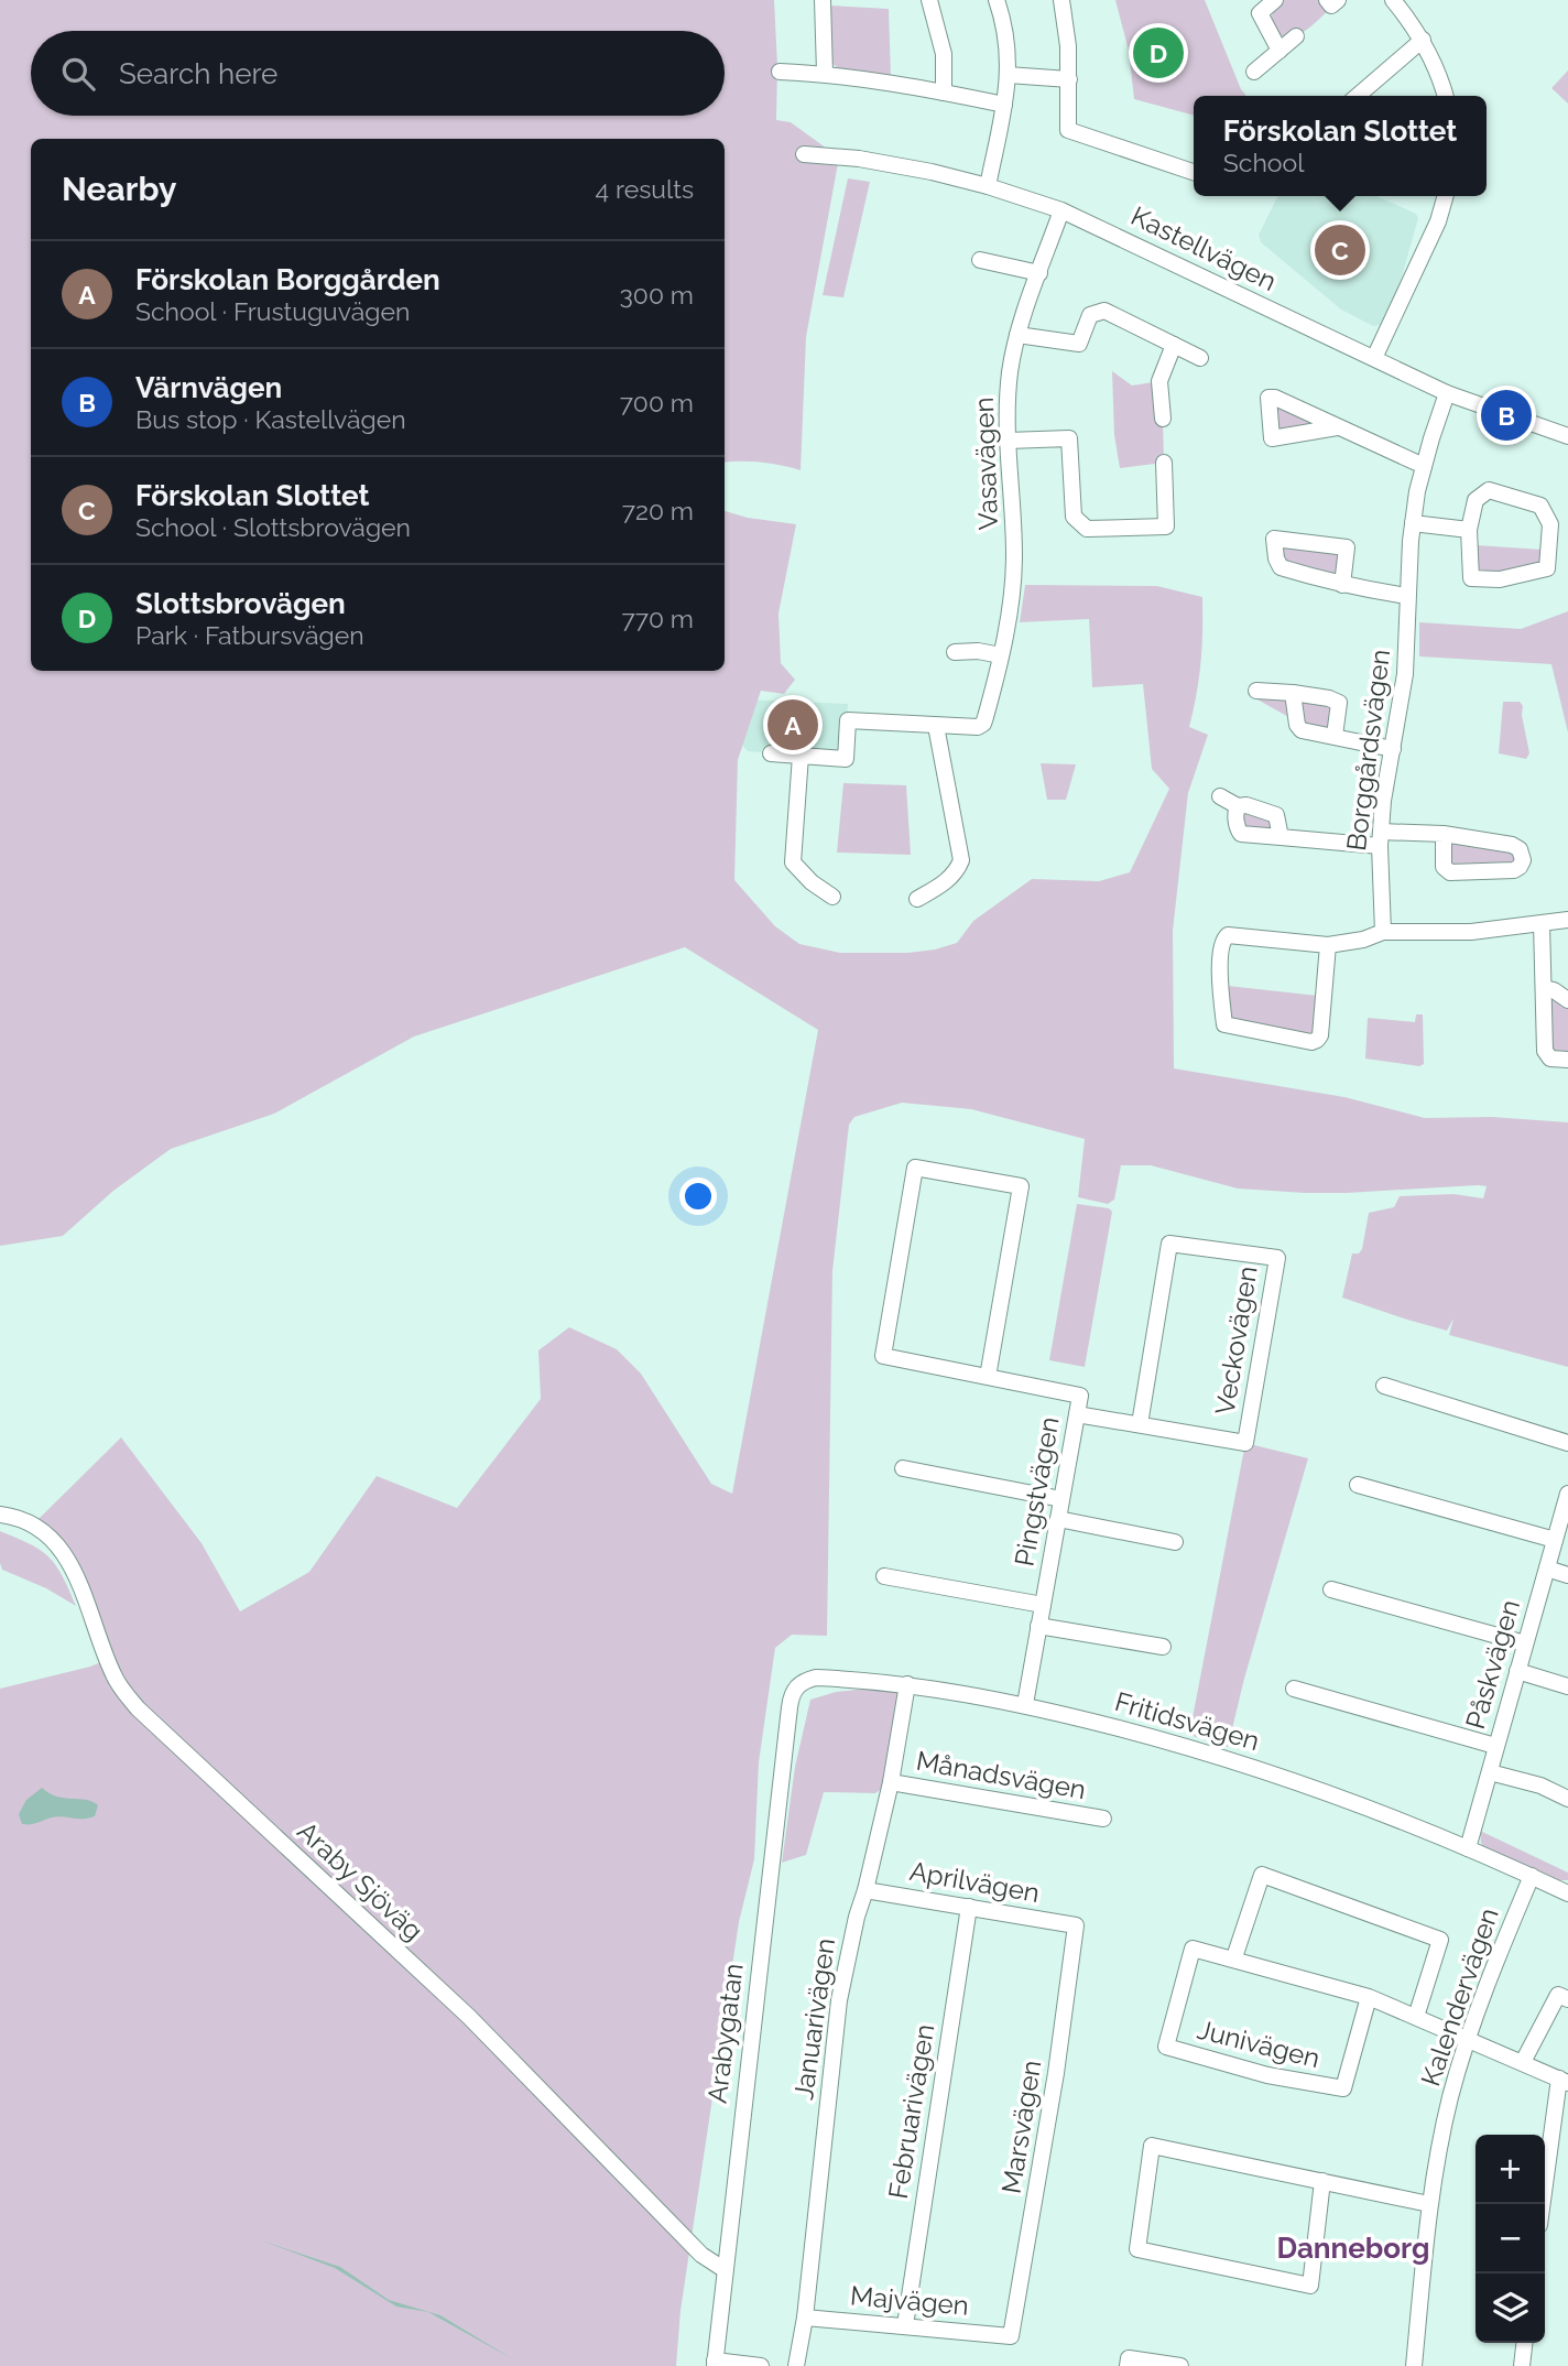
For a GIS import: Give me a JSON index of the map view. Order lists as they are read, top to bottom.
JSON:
{
  "streets": {
    "street": [
      "Kastellvägen",
      "Vasavägen",
      "Borggårdsvägen",
      "Veckovägen",
      "Pingstvägen",
      "Påskvägen",
      "Fritidsvägen",
      "Månadsvägen",
      "Araby Sjöväg",
      "Aprilvägen",
      "Kalendervägen",
      "Januarivägen",
      "Arabygatan",
      "Junivägen",
      "Februarivägen",
      "Marsvägen",
      "Majvägen"
    ]
  },
  "crossings": [
    ["Kastellvägen", "Vasavägen"],
    ["Kastellvägen", "Borggårdsvägen"],
    ["Pingstvägen", "Fritidsvägen"],
    ["Påskvägen", "Fritidsvägen"],
    ["Fritidsvägen", "Kalendervägen"],
    ["Fritidsvägen", "Januarivägen"],
    ["Fritidsvägen", "Arabygatan"],
    ["Månadsvägen", "Januarivägen"],
    ["Araby Sjöväg", "Arabygatan"],
    ["Aprilvägen", "Januarivägen"],
    ["Aprilvägen", "Februarivägen"],
    ["Aprilvägen", "Marsvägen"],
    ["Kalendervägen", "Junivägen"],
    ["Januarivägen", "Majvägen"],
    ["Februarivägen", "Majvägen"],
    ["Marsvägen", "Majvägen"]
  ],
  "districts": ["Danneborg"],
  "page": {
    "pins": [
      "D",
      "C",
      "B",
      "A"
    ],
    "search": "Search here",
    "popup": ["Förskolan Slottet", "School"],
    "heading": ["Nearby", "4 results"],
    "list": [
      {
        "mark": "A",
        "name": "Förskolan Borggården",
        "note": "School · Frustuguvägen",
        "value": "300 m"
      },
      {
        "mark": "B",
        "name": "Värnvägen",
        "note": "Bus stop · Kastellvägen",
        "value": "700 m"
      },
      {
        "mark": "C",
        "name": "Förskolan Slottet",
        "note": "School · Slottsbrovägen",
        "value": "720 m"
      },
      {
        "mark": "D",
        "name": "Slottsbrovägen",
        "note": "Park · Fatbursvägen",
        "value": "770 m"
      }
    ],
    "map_buttons": ["+", "−"]
  }
}
